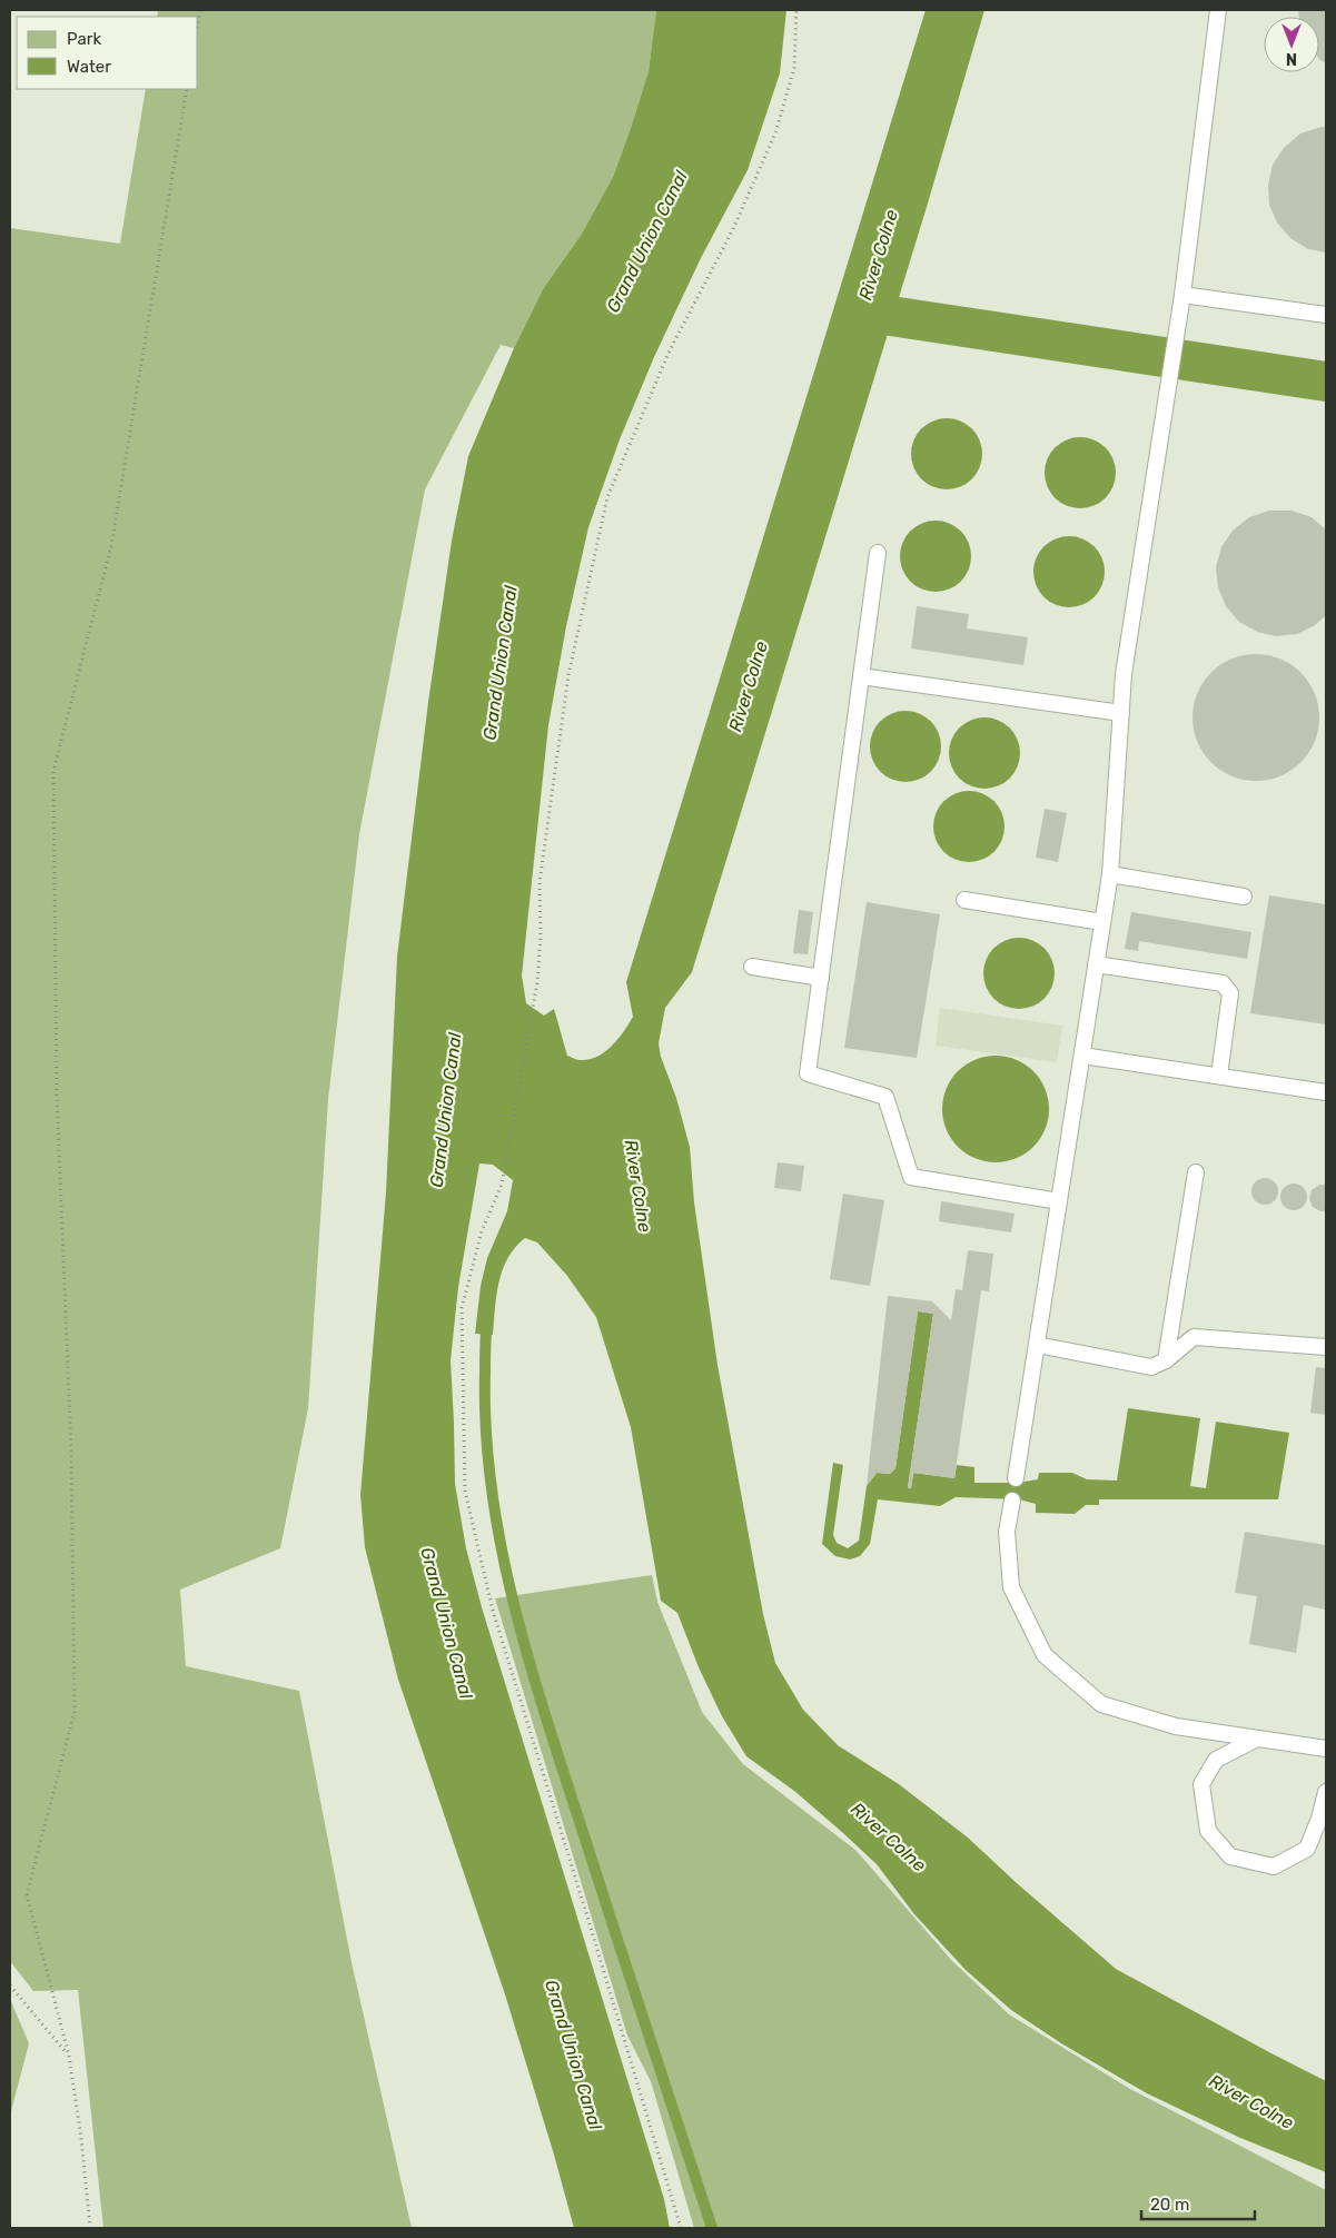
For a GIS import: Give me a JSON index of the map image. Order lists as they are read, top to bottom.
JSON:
{
  "water": ["Grand Union Canal", "River Colne"],
  "legend": ["Park", "Water"],
  "scale_bar": "20 m",
  "north": "bottom"
}
